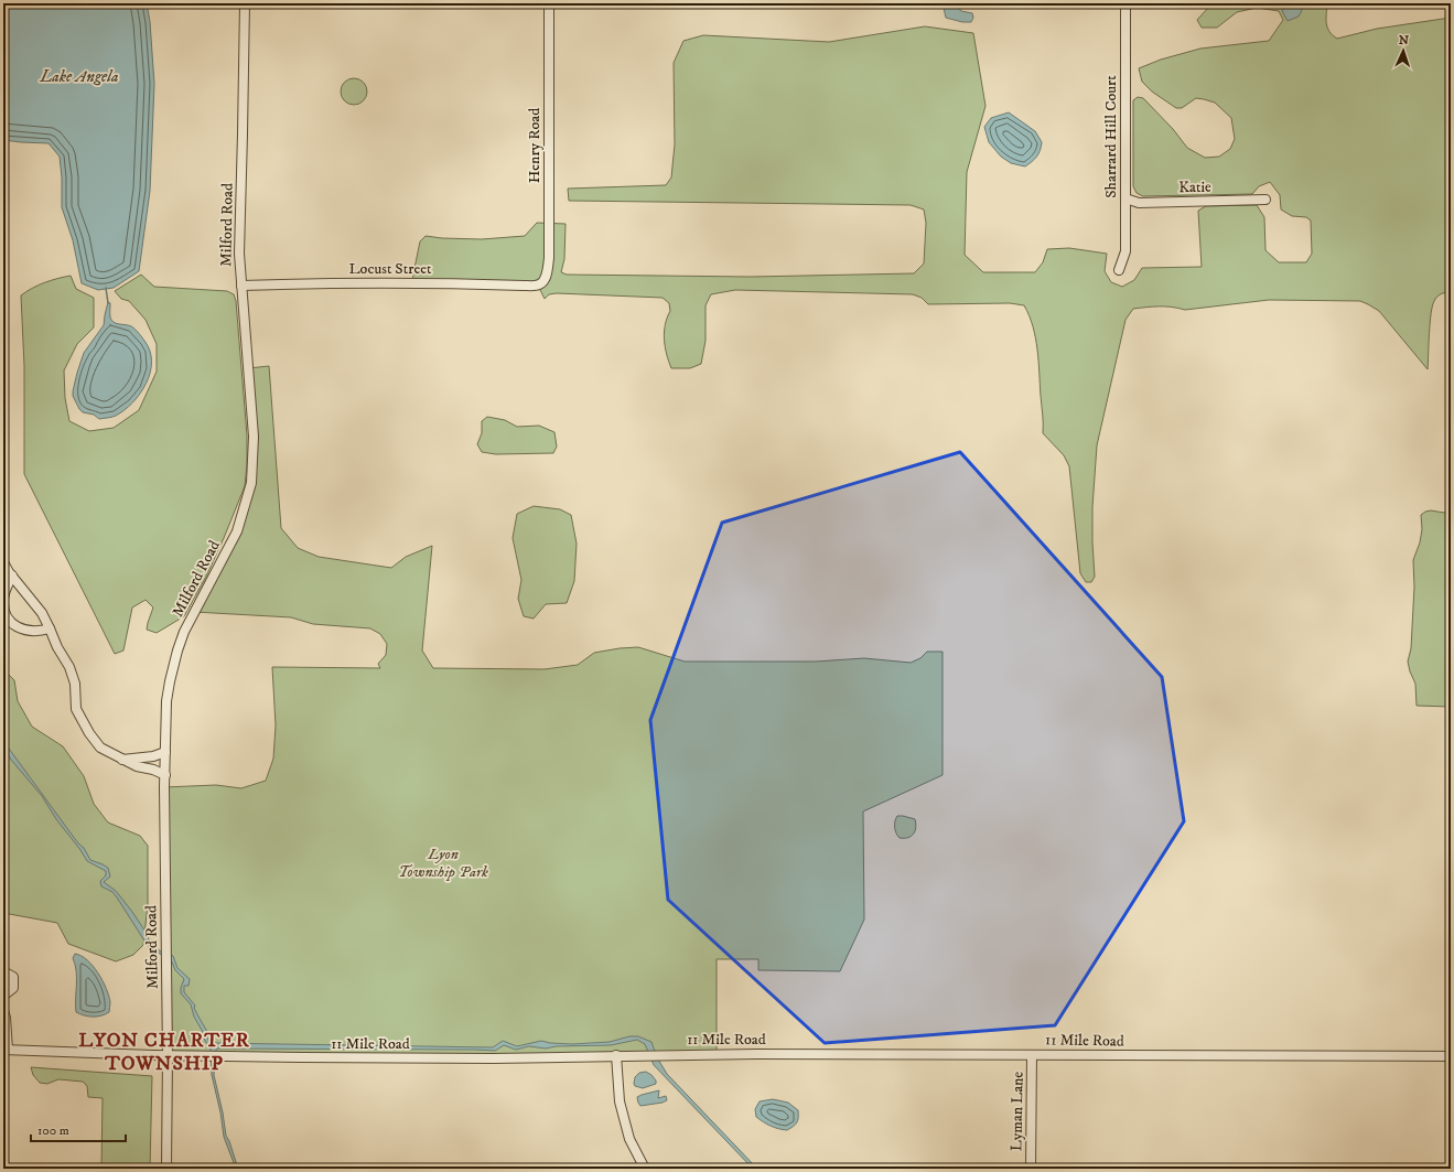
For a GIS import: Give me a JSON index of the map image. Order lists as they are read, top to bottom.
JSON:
{
  "streets": {
    "street": [
      "Sharrard Hill Court",
      "Henry Road",
      "Katie",
      "Milford Road",
      "Locust Street",
      "11 Mile Road",
      "Lyman Lane"
    ]
  },
  "crossings": [
    ["Sharrard Hill Court", "Katie"],
    ["Henry Road", "Locust Street"],
    ["Milford Road", "Locust Street"],
    ["Milford Road", "11 Mile Road"],
    ["11 Mile Road", "Lyman Lane"]
  ],
  "districts": ["LYON CHARTER TOWNSHIP"],
  "water": ["Lake Angela"],
  "parks": ["Lyon Township Park"],
  "scale_bar": "100 m",
  "north": "top"
}
